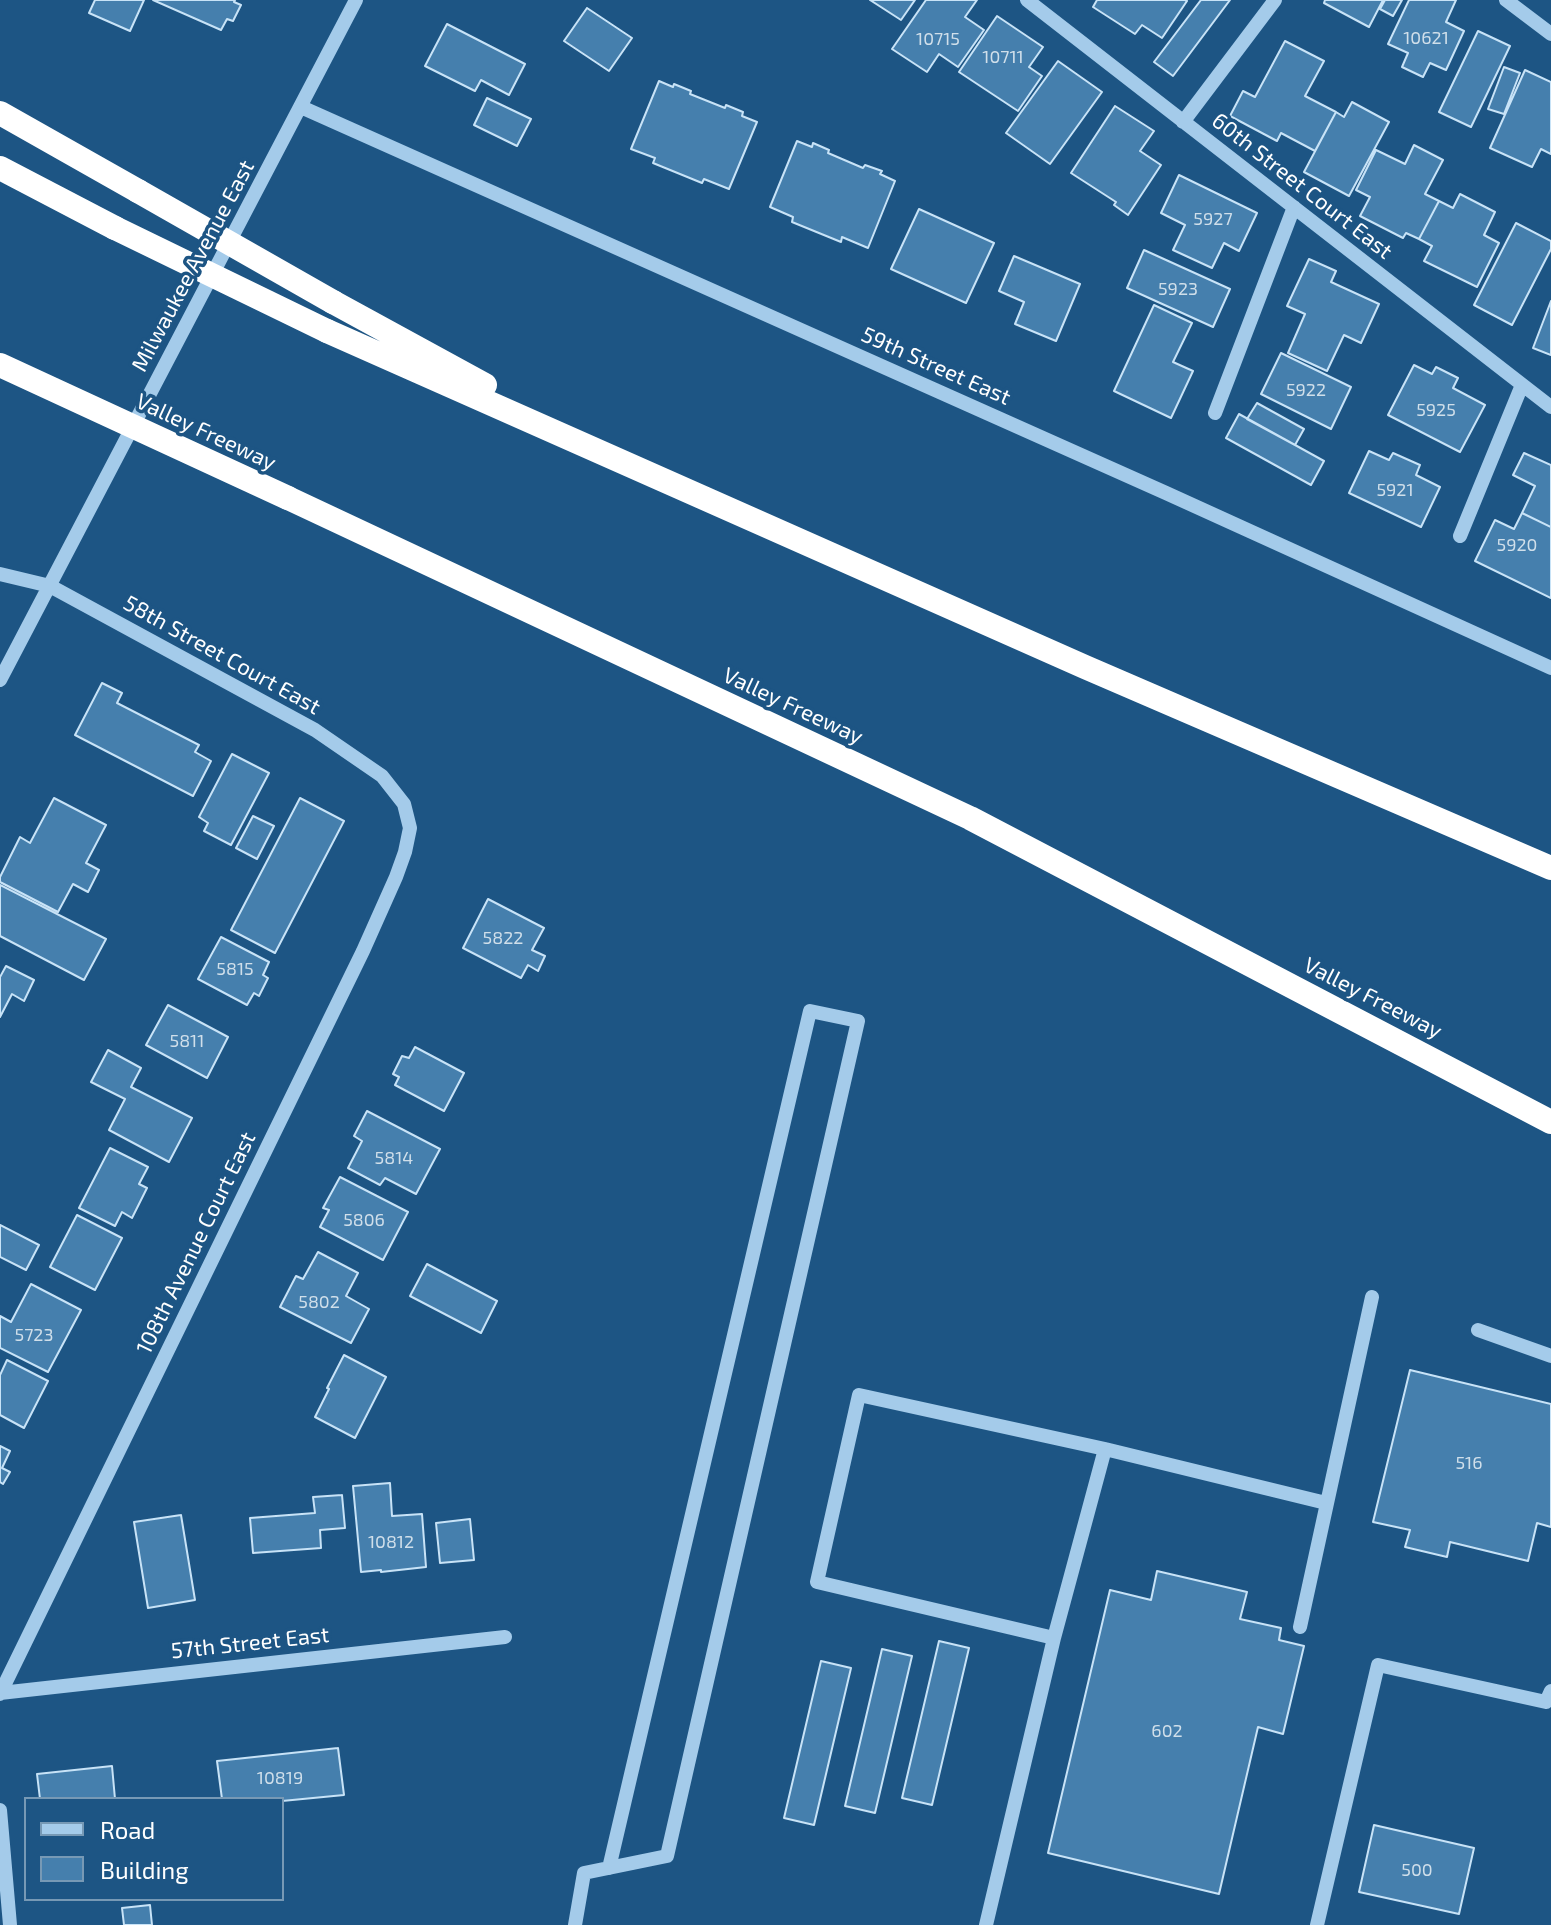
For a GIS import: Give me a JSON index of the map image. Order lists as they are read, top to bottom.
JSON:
{
  "streets": {
    "highway": ["Valley Freeway"],
    "street": [
      "60th Street Court East",
      "Milwaukee Avenue East",
      "59th Street East",
      "58th Street Court East",
      "108th Avenue Court East",
      "57th Street East"
    ]
  },
  "crossings": [
    ["Milwaukee Avenue East", "59th Street East"],
    ["Milwaukee Avenue East", "58th Street Court East"],
    ["58th Street Court East", "108th Avenue Court East"],
    ["108th Avenue Court East", "57th Street East"]
  ],
  "house_numbers": [
    "10621",
    "10715",
    "10711",
    "5927",
    "5923",
    "5922",
    "5925",
    "5921",
    "5920",
    "5822",
    "5815",
    "5811",
    "5814",
    "5806",
    "5802",
    "5723",
    "516",
    "10812",
    "602",
    "10819",
    "500"
  ],
  "legend": ["Road", "Building"]
}
